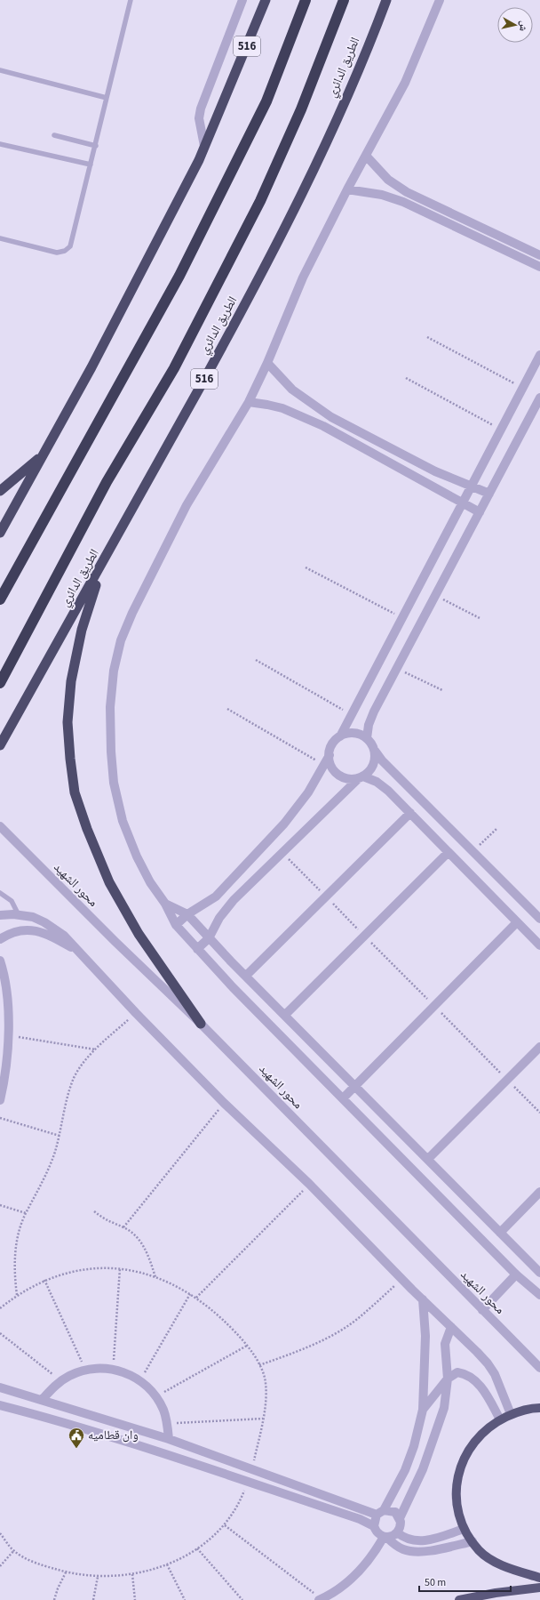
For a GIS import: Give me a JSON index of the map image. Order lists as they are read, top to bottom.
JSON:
{
  "streets": {
    "highway": ["516", "الطريق الدائري"],
    "street": ["محور الشهيد"]
  },
  "places": {
    "public building": ["وان قطاميه"]
  },
  "scale_bar": "50 m",
  "north": "right"
}
